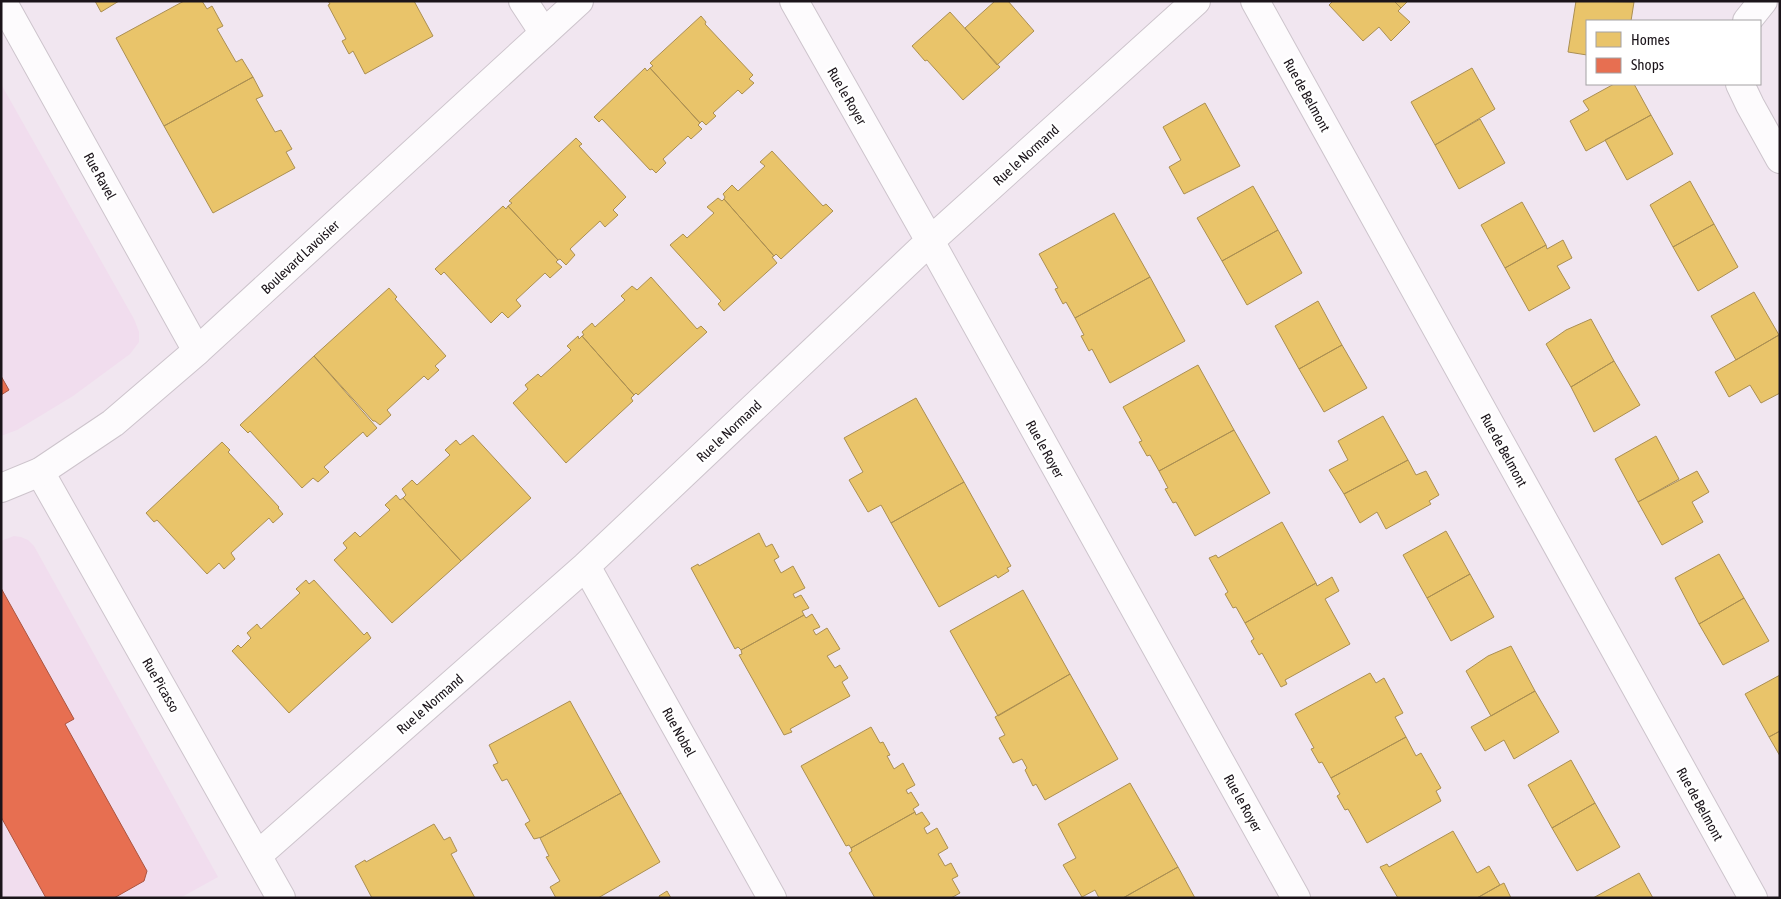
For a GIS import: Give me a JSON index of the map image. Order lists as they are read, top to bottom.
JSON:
{
  "streets": {
    "street": [
      "Rue de Belmont",
      "Rue le Royer",
      "Rue le Normand",
      "Rue Ravel",
      "Boulevard Lavoisier",
      "Rue Picasso",
      "Rue Nobel"
    ]
  },
  "crossings": [
    ["Rue le Royer", "Rue le Normand"],
    ["Rue le Normand", "Rue Picasso"],
    ["Rue le Normand", "Rue Nobel"],
    ["Rue Ravel", "Boulevard Lavoisier"],
    ["Boulevard Lavoisier", "Rue Picasso"]
  ],
  "legend": ["Homes", "Shops"]
}
